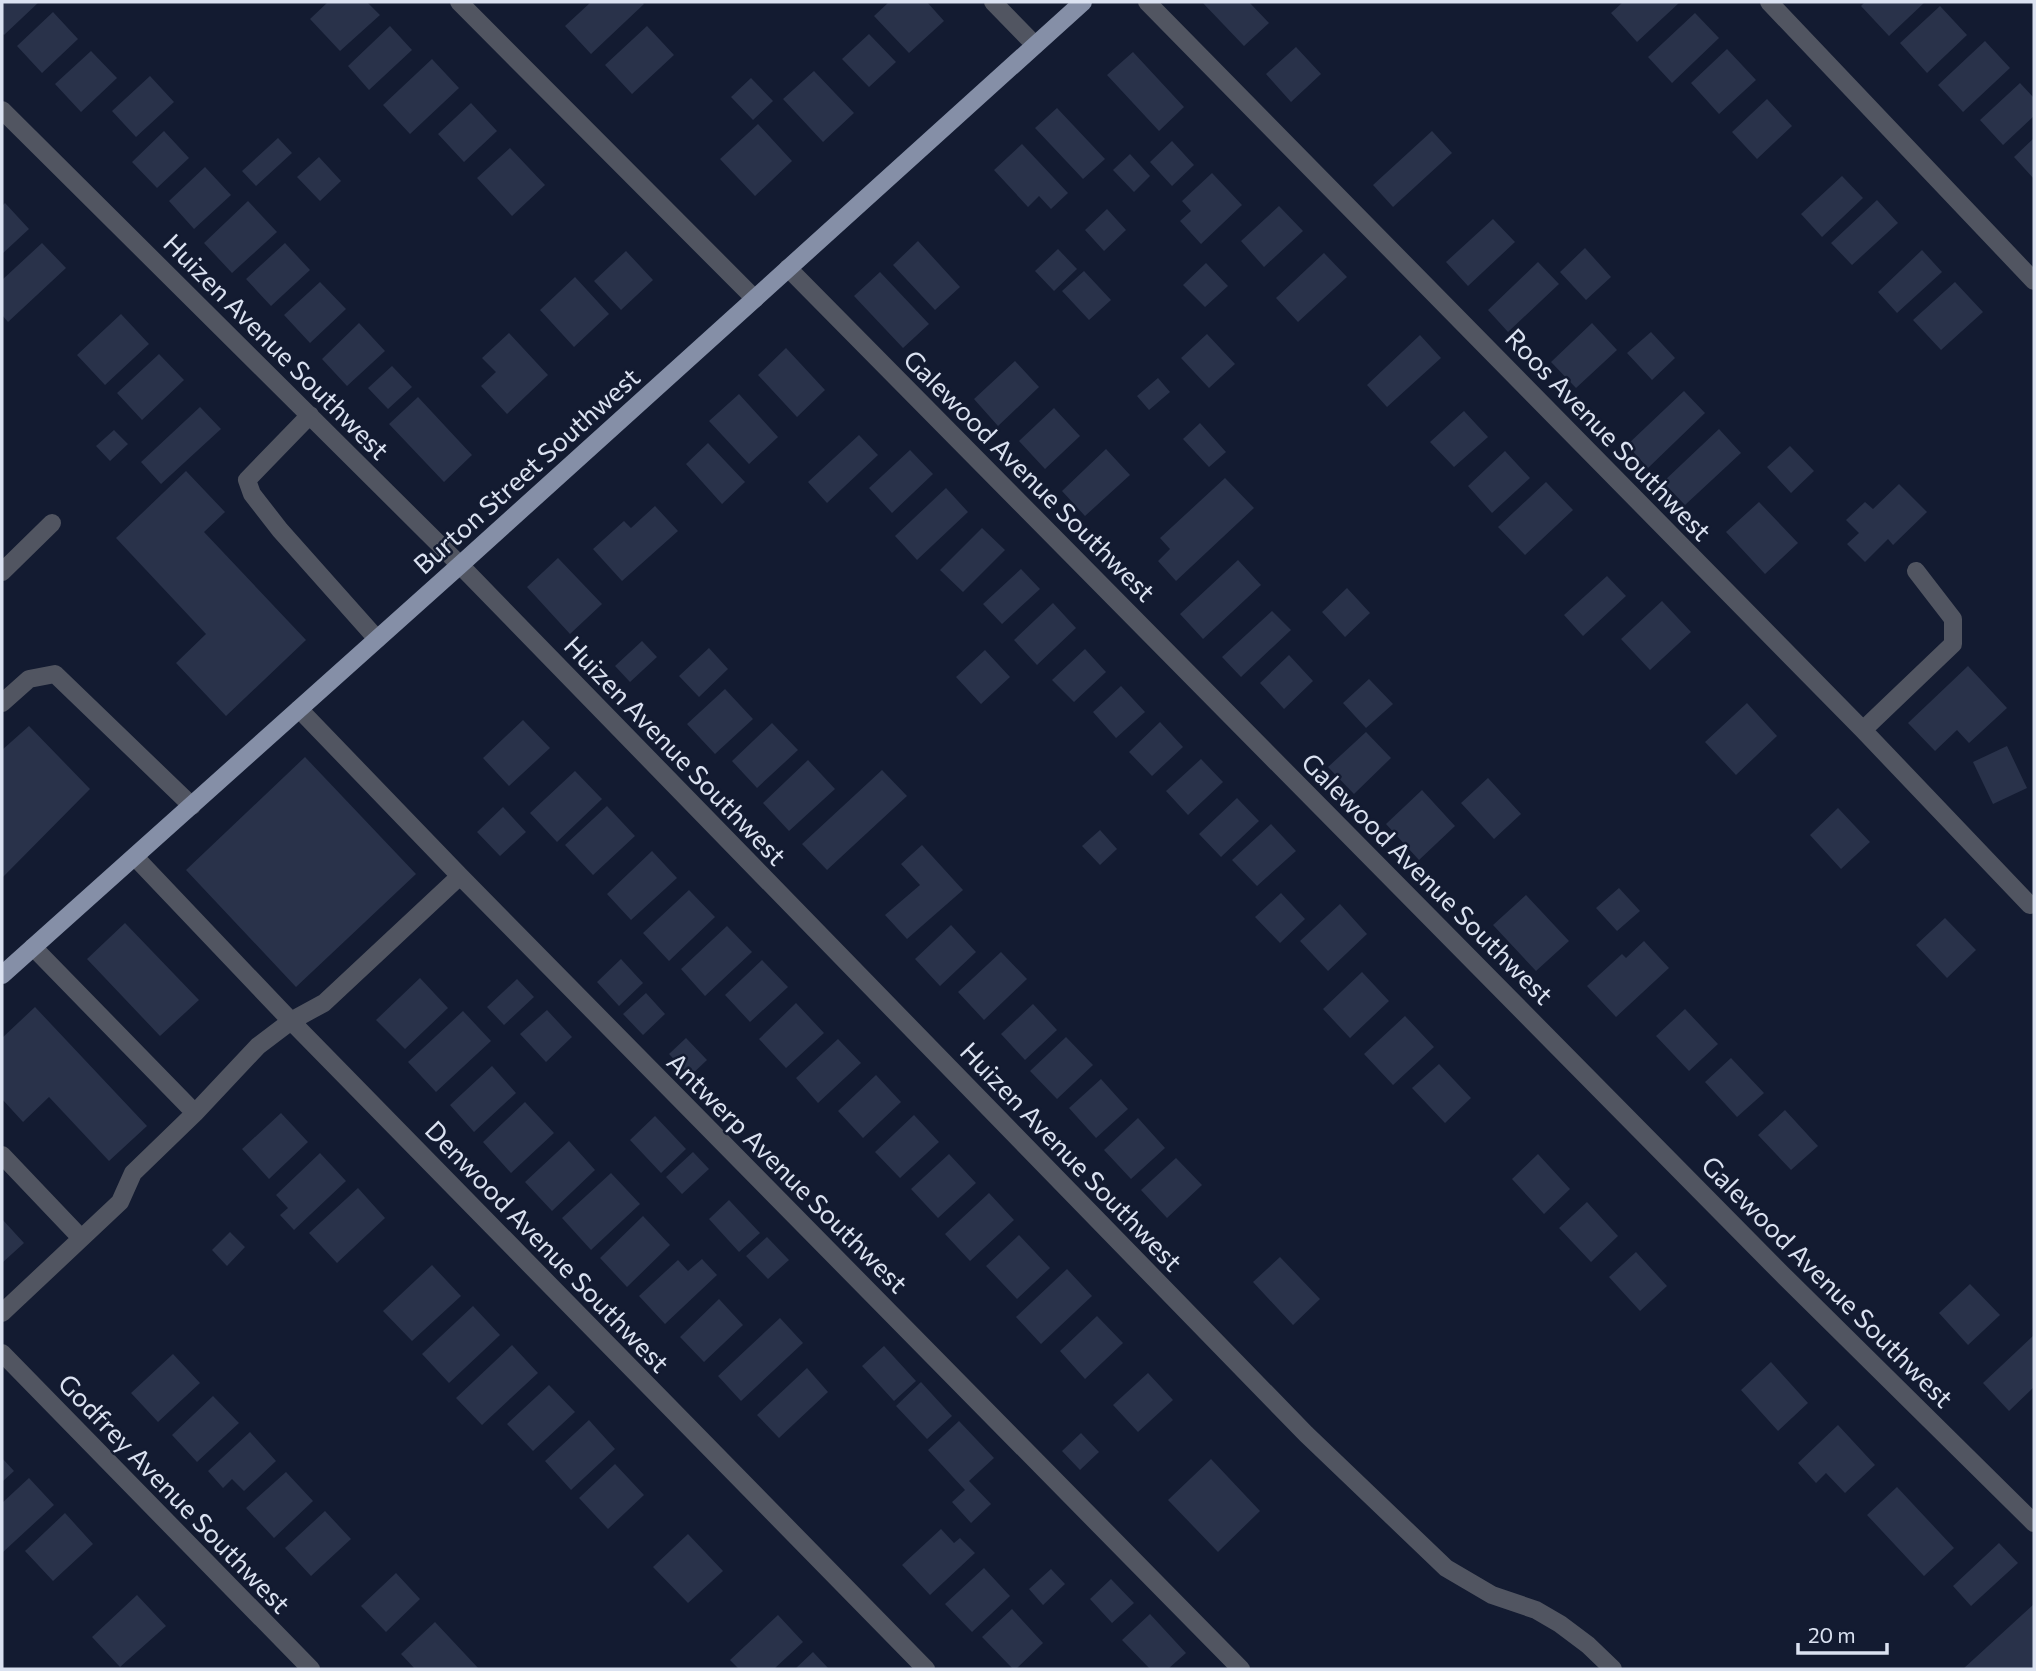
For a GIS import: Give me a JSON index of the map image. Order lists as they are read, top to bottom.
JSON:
{
  "streets": {
    "main road": ["Burton Street Southwest"],
    "street": [
      "Huizen Avenue Southwest",
      "Roos Avenue Southwest",
      "Galewood Avenue Southwest",
      "Antwerp Avenue Southwest",
      "Denwood Avenue Southwest",
      "Godfrey Avenue Southwest"
    ]
  },
  "crossings": [
    ["Huizen Avenue Southwest", "Burton Street Southwest"],
    ["Burton Street Southwest", "Galewood Avenue Southwest"],
    ["Burton Street Southwest", "Antwerp Avenue Southwest"],
    ["Burton Street Southwest", "Denwood Avenue Southwest"]
  ],
  "scale_bar": "20 m"
}
